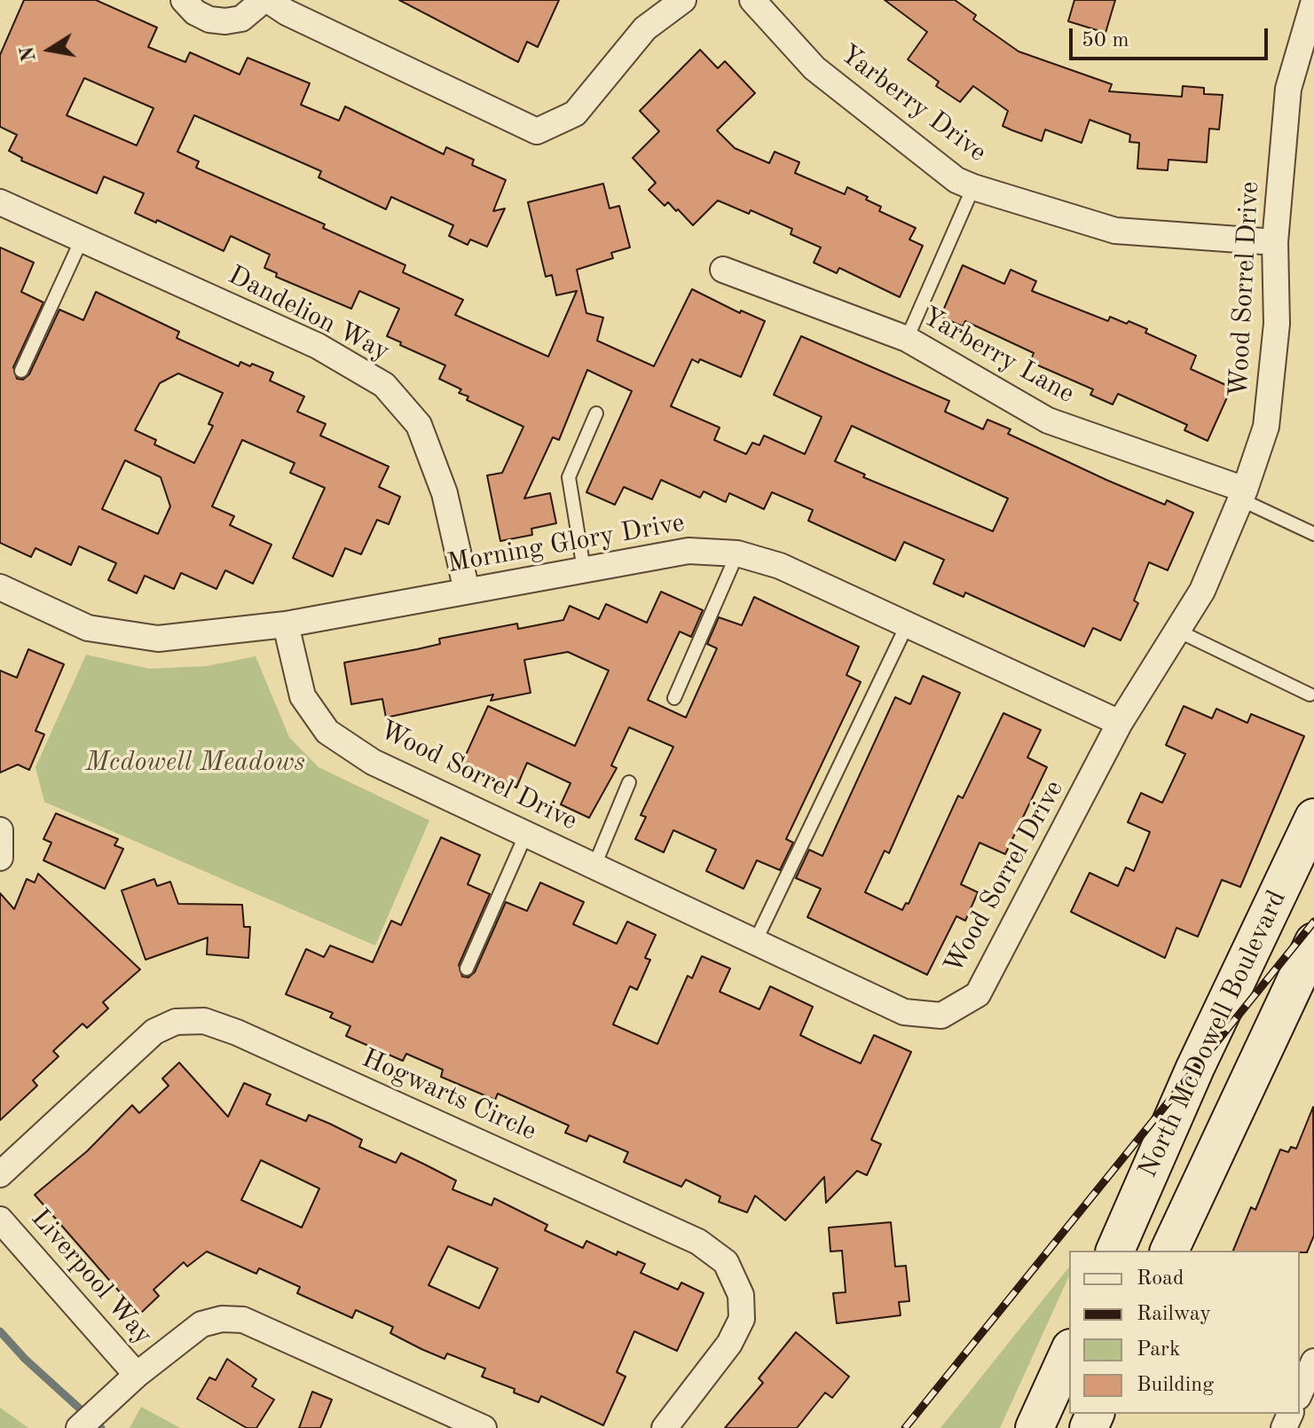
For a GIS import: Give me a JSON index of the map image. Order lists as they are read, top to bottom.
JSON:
{
  "streets": {
    "main road": ["North McDowell Boulevard"],
    "street": [
      "Yarberry Drive",
      "Wood Sorrel Drive",
      "Dandelion Way",
      "Yarberry Lane",
      "Morning Glory Drive",
      "Hogwarts Circle",
      "Liverpool Way"
    ]
  },
  "crossings": [
    ["Yarberry Drive", "Wood Sorrel Drive"],
    ["Wood Sorrel Drive", "Yarberry Lane"],
    ["Wood Sorrel Drive", "Morning Glory Drive"],
    ["Dandelion Way", "Morning Glory Drive"]
  ],
  "parks": ["Mcdowell Meadows"],
  "legend": [
    "Road",
    "Railway",
    "Park",
    "Building"
  ],
  "scale_bar": "50 m",
  "north": "left"
}
